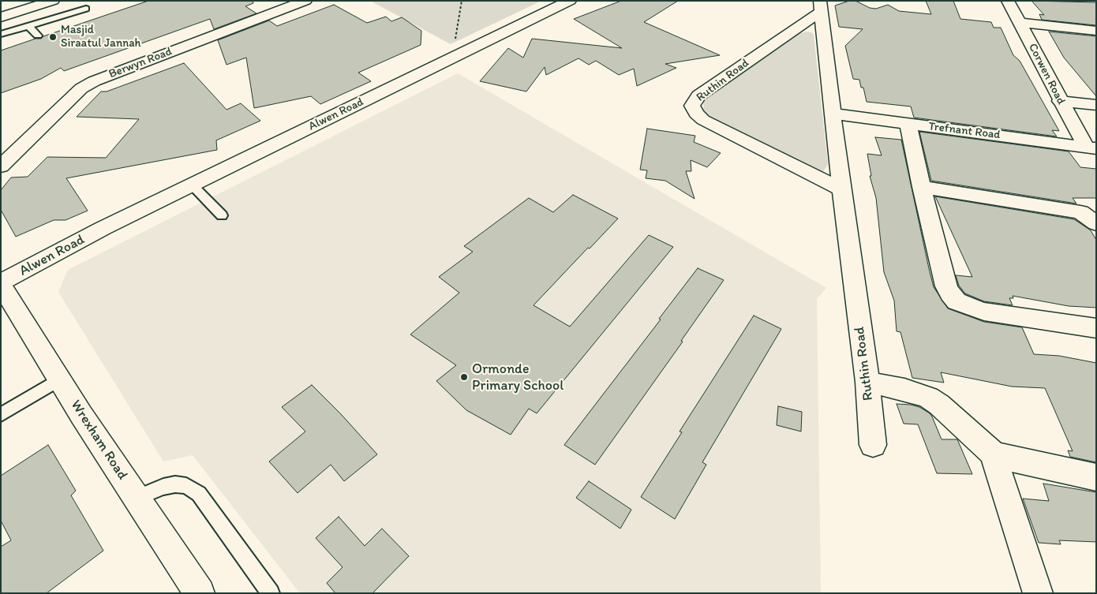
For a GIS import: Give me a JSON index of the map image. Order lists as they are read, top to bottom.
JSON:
{
  "streets": {
    "street": [
      "Berwyn Road",
      "Corwen Road",
      "Ruthin Road",
      "Alwen Road",
      "Trefnant Road",
      "Wrexham Road"
    ]
  },
  "crossings": [
    ["Corwen Road", "Trefnant Road"],
    ["Ruthin Road", "Trefnant Road"],
    ["Alwen Road", "Wrexham Road"]
  ],
  "places": ["Masjid Siraatul Jannah", "Ormonde Primary School"]
}
